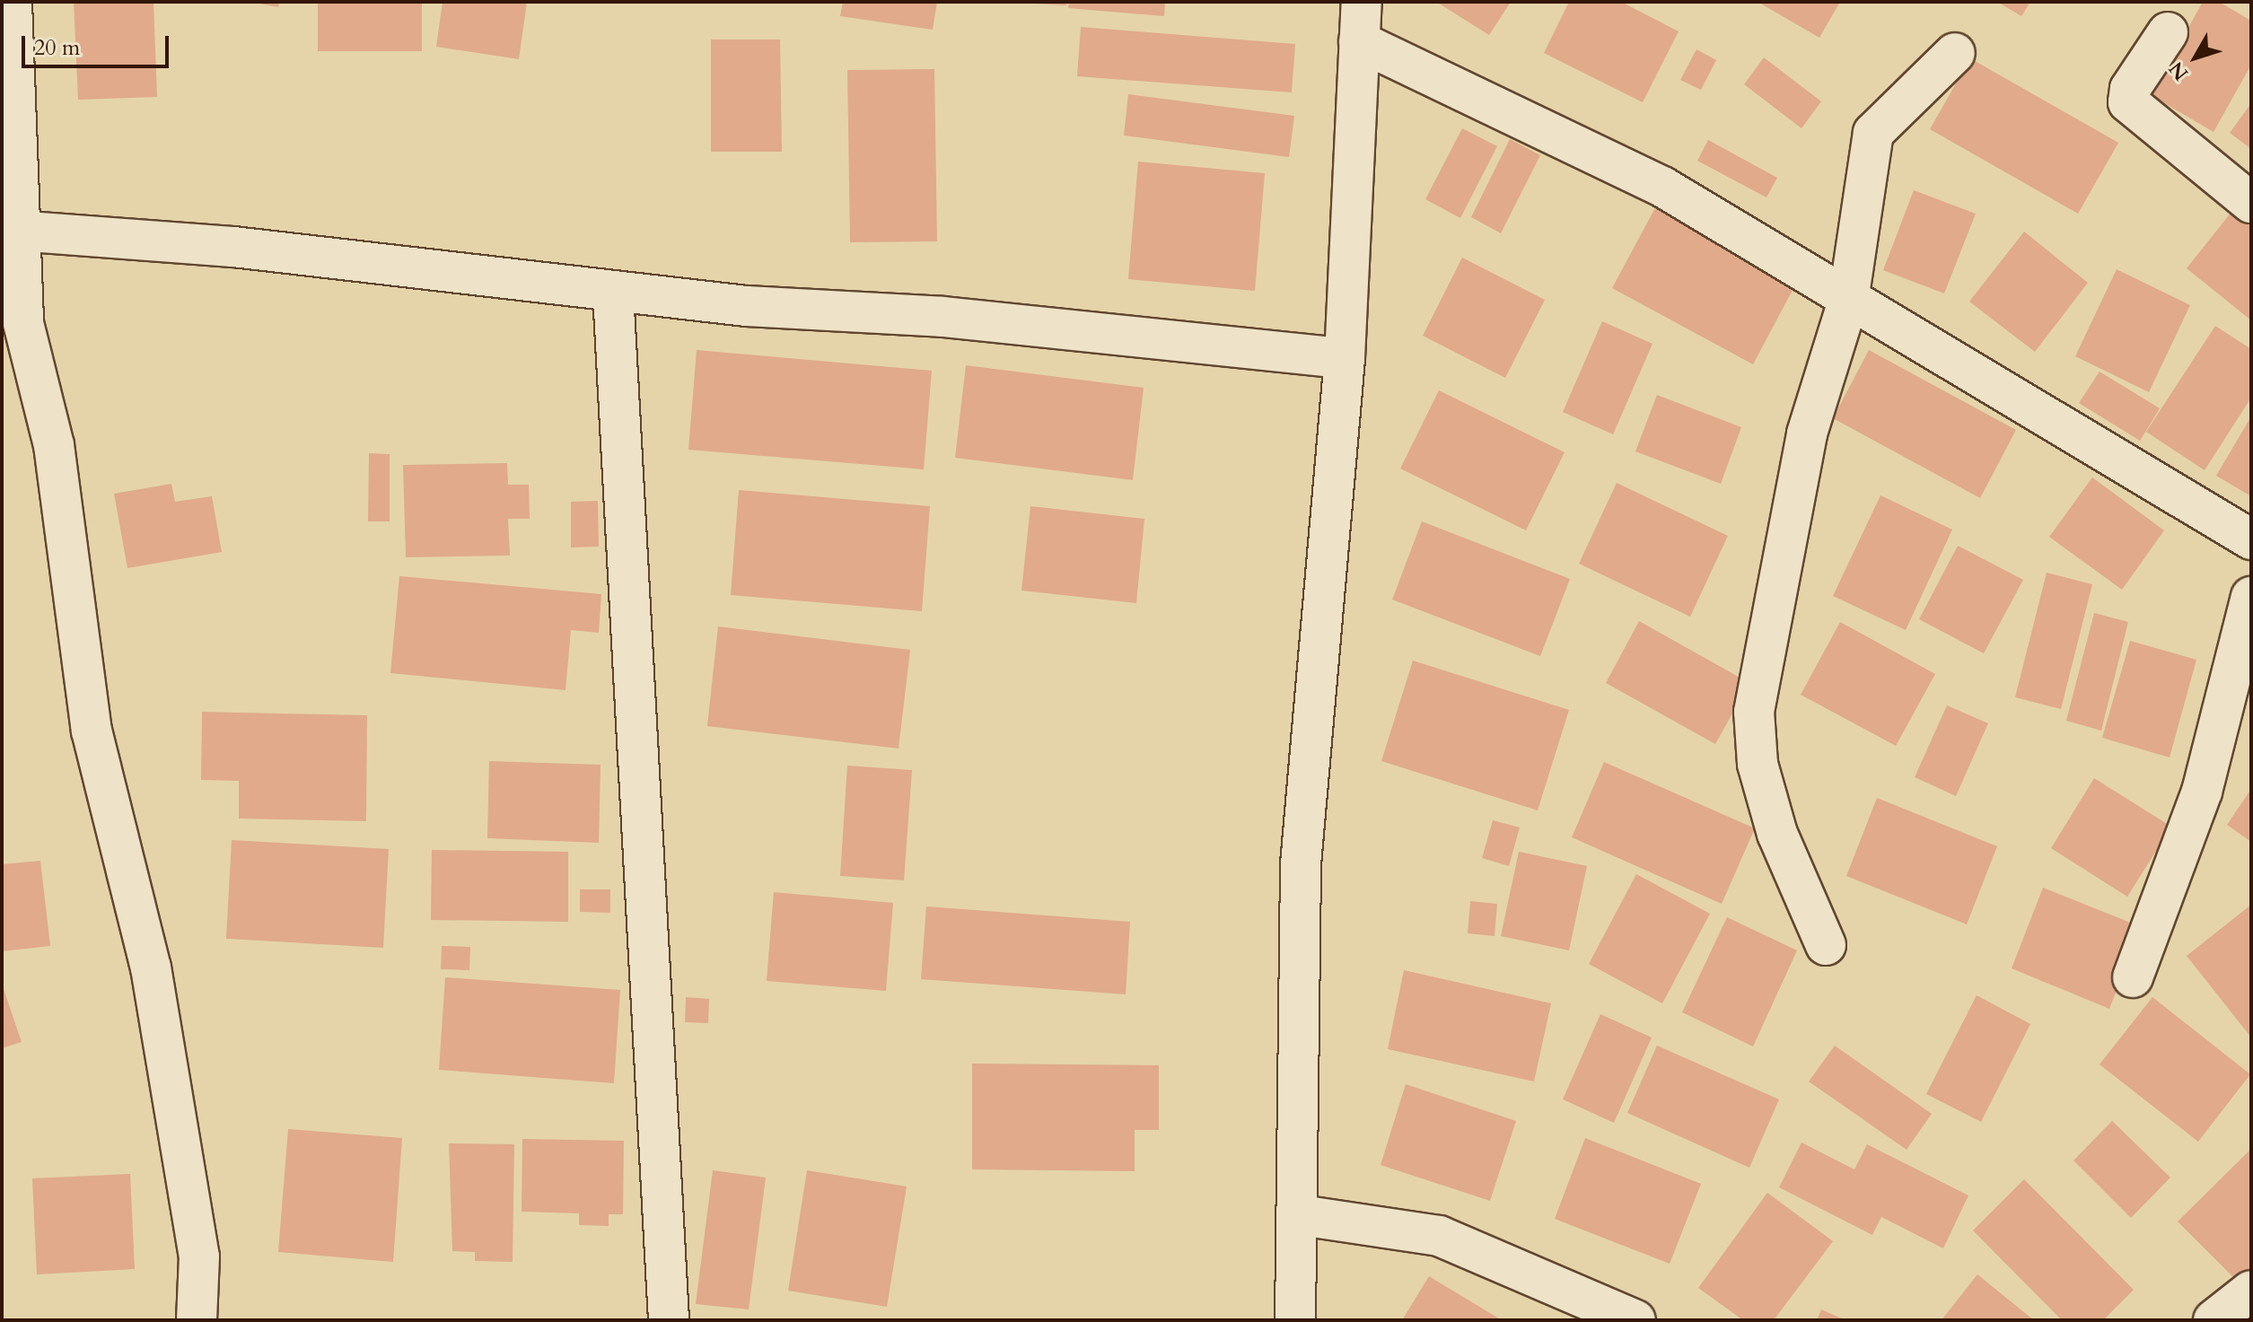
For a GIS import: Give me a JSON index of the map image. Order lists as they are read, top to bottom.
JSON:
{
  "scale_bar": "20 m",
  "north": "bottom left"
}
